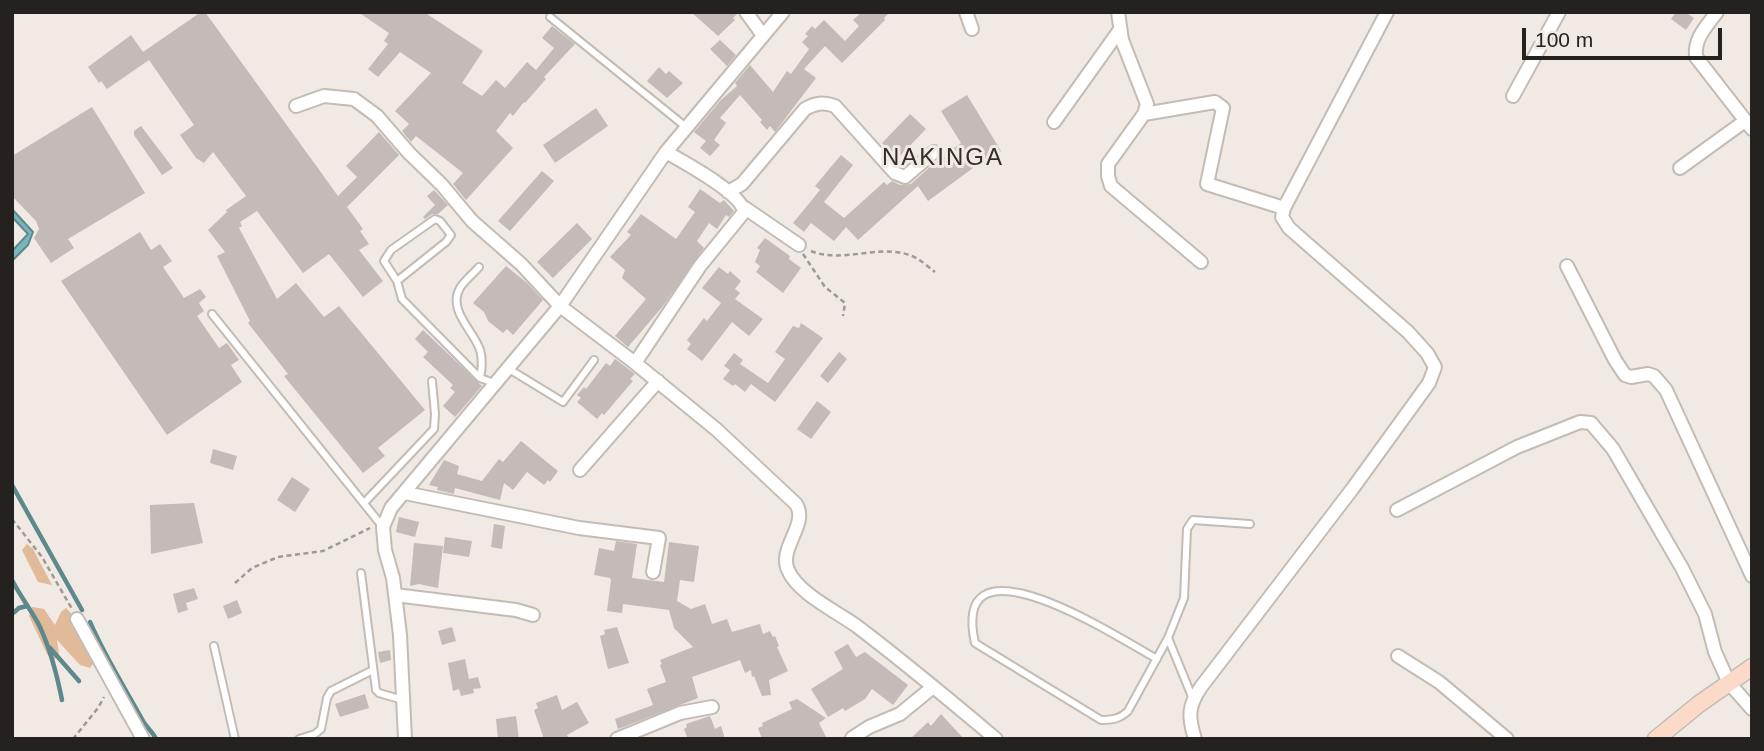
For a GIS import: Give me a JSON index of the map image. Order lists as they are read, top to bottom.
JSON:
{
  "districts": ["NAKINGA"],
  "scale_bar": "100 m"
}
